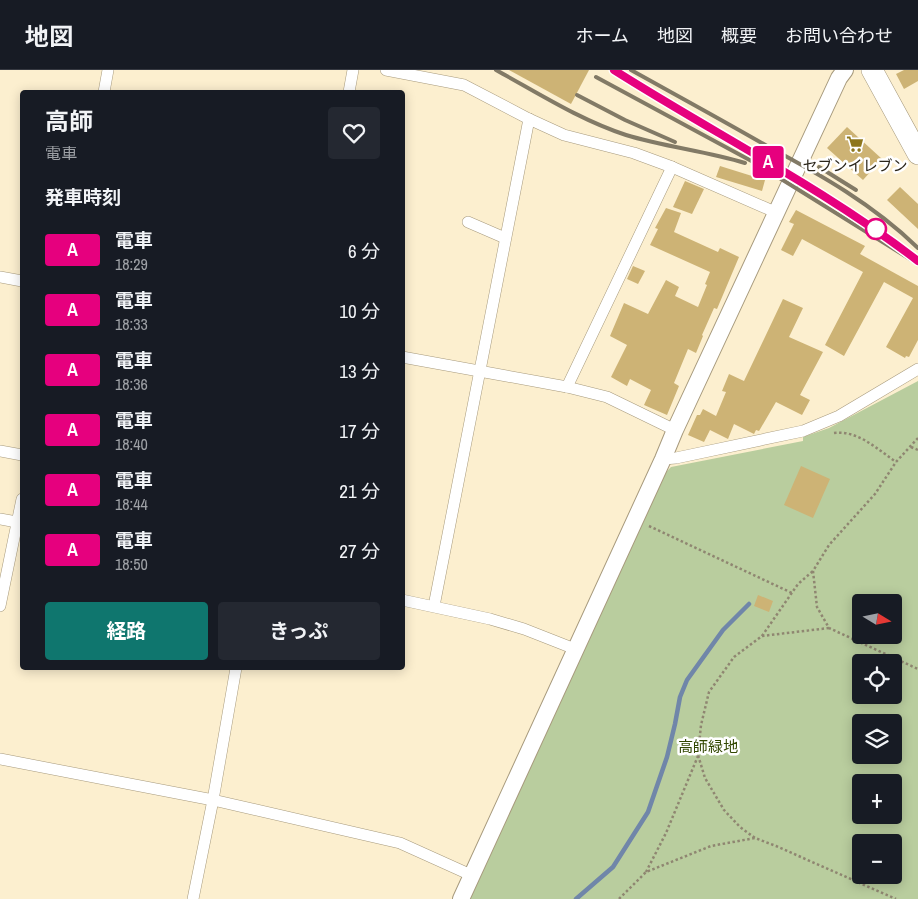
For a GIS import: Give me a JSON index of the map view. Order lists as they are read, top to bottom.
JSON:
{
  "parks": ["高師緑地"],
  "places": {
    "supermarket": ["セブンイレブン"]
  },
  "north": "right",
  "page": {
    "header": "地図",
    "nav": [
      "ホーム",
      "地図",
      "概要",
      "お問い合わせ"
    ],
    "on_map": "A",
    "heading": [
      ["高師", "電車"],
      "発車時刻"
    ],
    "list": [
      {
        "mark": "A",
        "name": "電車",
        "note": "18:29",
        "value": "6 分"
      },
      {
        "mark": "A",
        "name": "電車",
        "note": "18:33",
        "value": "10 分"
      },
      {
        "mark": "A",
        "name": "電車",
        "note": "18:36",
        "value": "13 分"
      },
      {
        "mark": "A",
        "name": "電車",
        "note": "18:40",
        "value": "17 分"
      },
      {
        "mark": "A",
        "name": "電車",
        "note": "18:44",
        "value": "21 分"
      },
      {
        "mark": "A",
        "name": "電車",
        "note": "18:50",
        "value": "27 分"
      }
    ],
    "buttons": ["経路", "きっぷ"],
    "map_buttons": ["+", "−"]
  }
}
